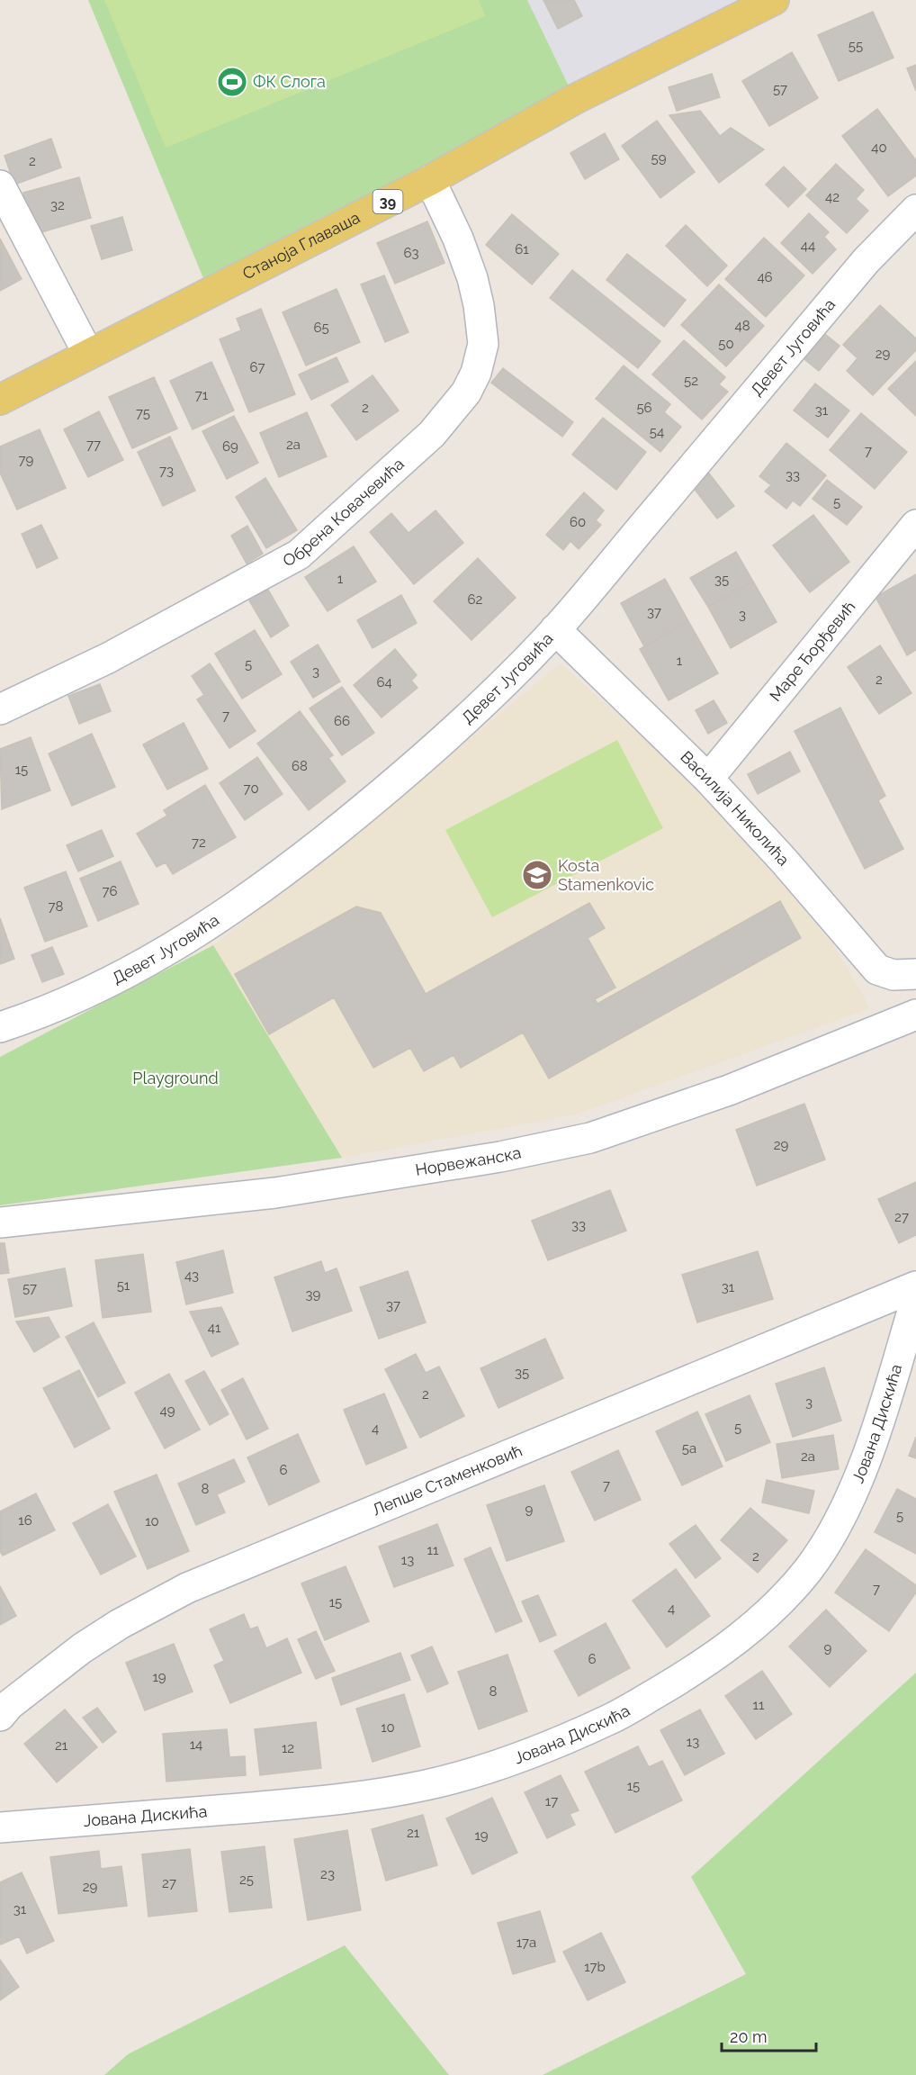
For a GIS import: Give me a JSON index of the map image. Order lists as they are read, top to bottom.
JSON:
{
  "streets": {
    "main road": ["39", "Станоја Главаша"],
    "street": [
      "Девет Југовића",
      "Обрена Ковачевића",
      "Маре Ђорђевић",
      "Василија Николића",
      "Норвежанска",
      "Јована Дискића",
      "Лепше Стаменковић"
    ]
  },
  "crossings": [
    ["Станоја Главаша", "Обрена Ковачевића"],
    ["Девет Југовића", "Василија Николића"],
    ["Маре Ђорђевић", "Василија Николића"]
  ],
  "parks": ["Playground"],
  "places": {
    "sports": ["ФК Слога"],
    "school or university": ["Kosta Stamenkovic"]
  },
  "house_numbers": [
    "55",
    "57",
    "40",
    "59",
    "2",
    "42",
    "32",
    "44",
    "61",
    "63",
    "46",
    "48",
    "65",
    "50",
    "29",
    "67",
    "52",
    "71",
    "2",
    "56",
    "31",
    "75",
    "54",
    "77",
    "2a",
    "69",
    "7",
    "79",
    "73",
    "33",
    "5",
    "60",
    "1",
    "35",
    "62",
    "37",
    "3",
    "1",
    "5",
    "3",
    "2",
    "64",
    "7",
    "66",
    "68",
    "15",
    "70",
    "72",
    "76",
    "78",
    "29",
    "27",
    "33",
    "43",
    "51",
    "31",
    "57",
    "39",
    "37",
    "41",
    "35",
    "2",
    "3",
    "49",
    "5",
    "4",
    "5a",
    "2a",
    "6",
    "7",
    "8",
    "9",
    "5",
    "16",
    "10",
    "11",
    "2",
    "13",
    "7",
    "15",
    "4",
    "9",
    "6",
    "19",
    "8",
    "11",
    "10",
    "13",
    "14",
    "21",
    "12",
    "15",
    "17",
    "21",
    "19",
    "23",
    "25",
    "27",
    "29",
    "31",
    "17a",
    "17b"
  ],
  "scale_bar": "20 m"
}
